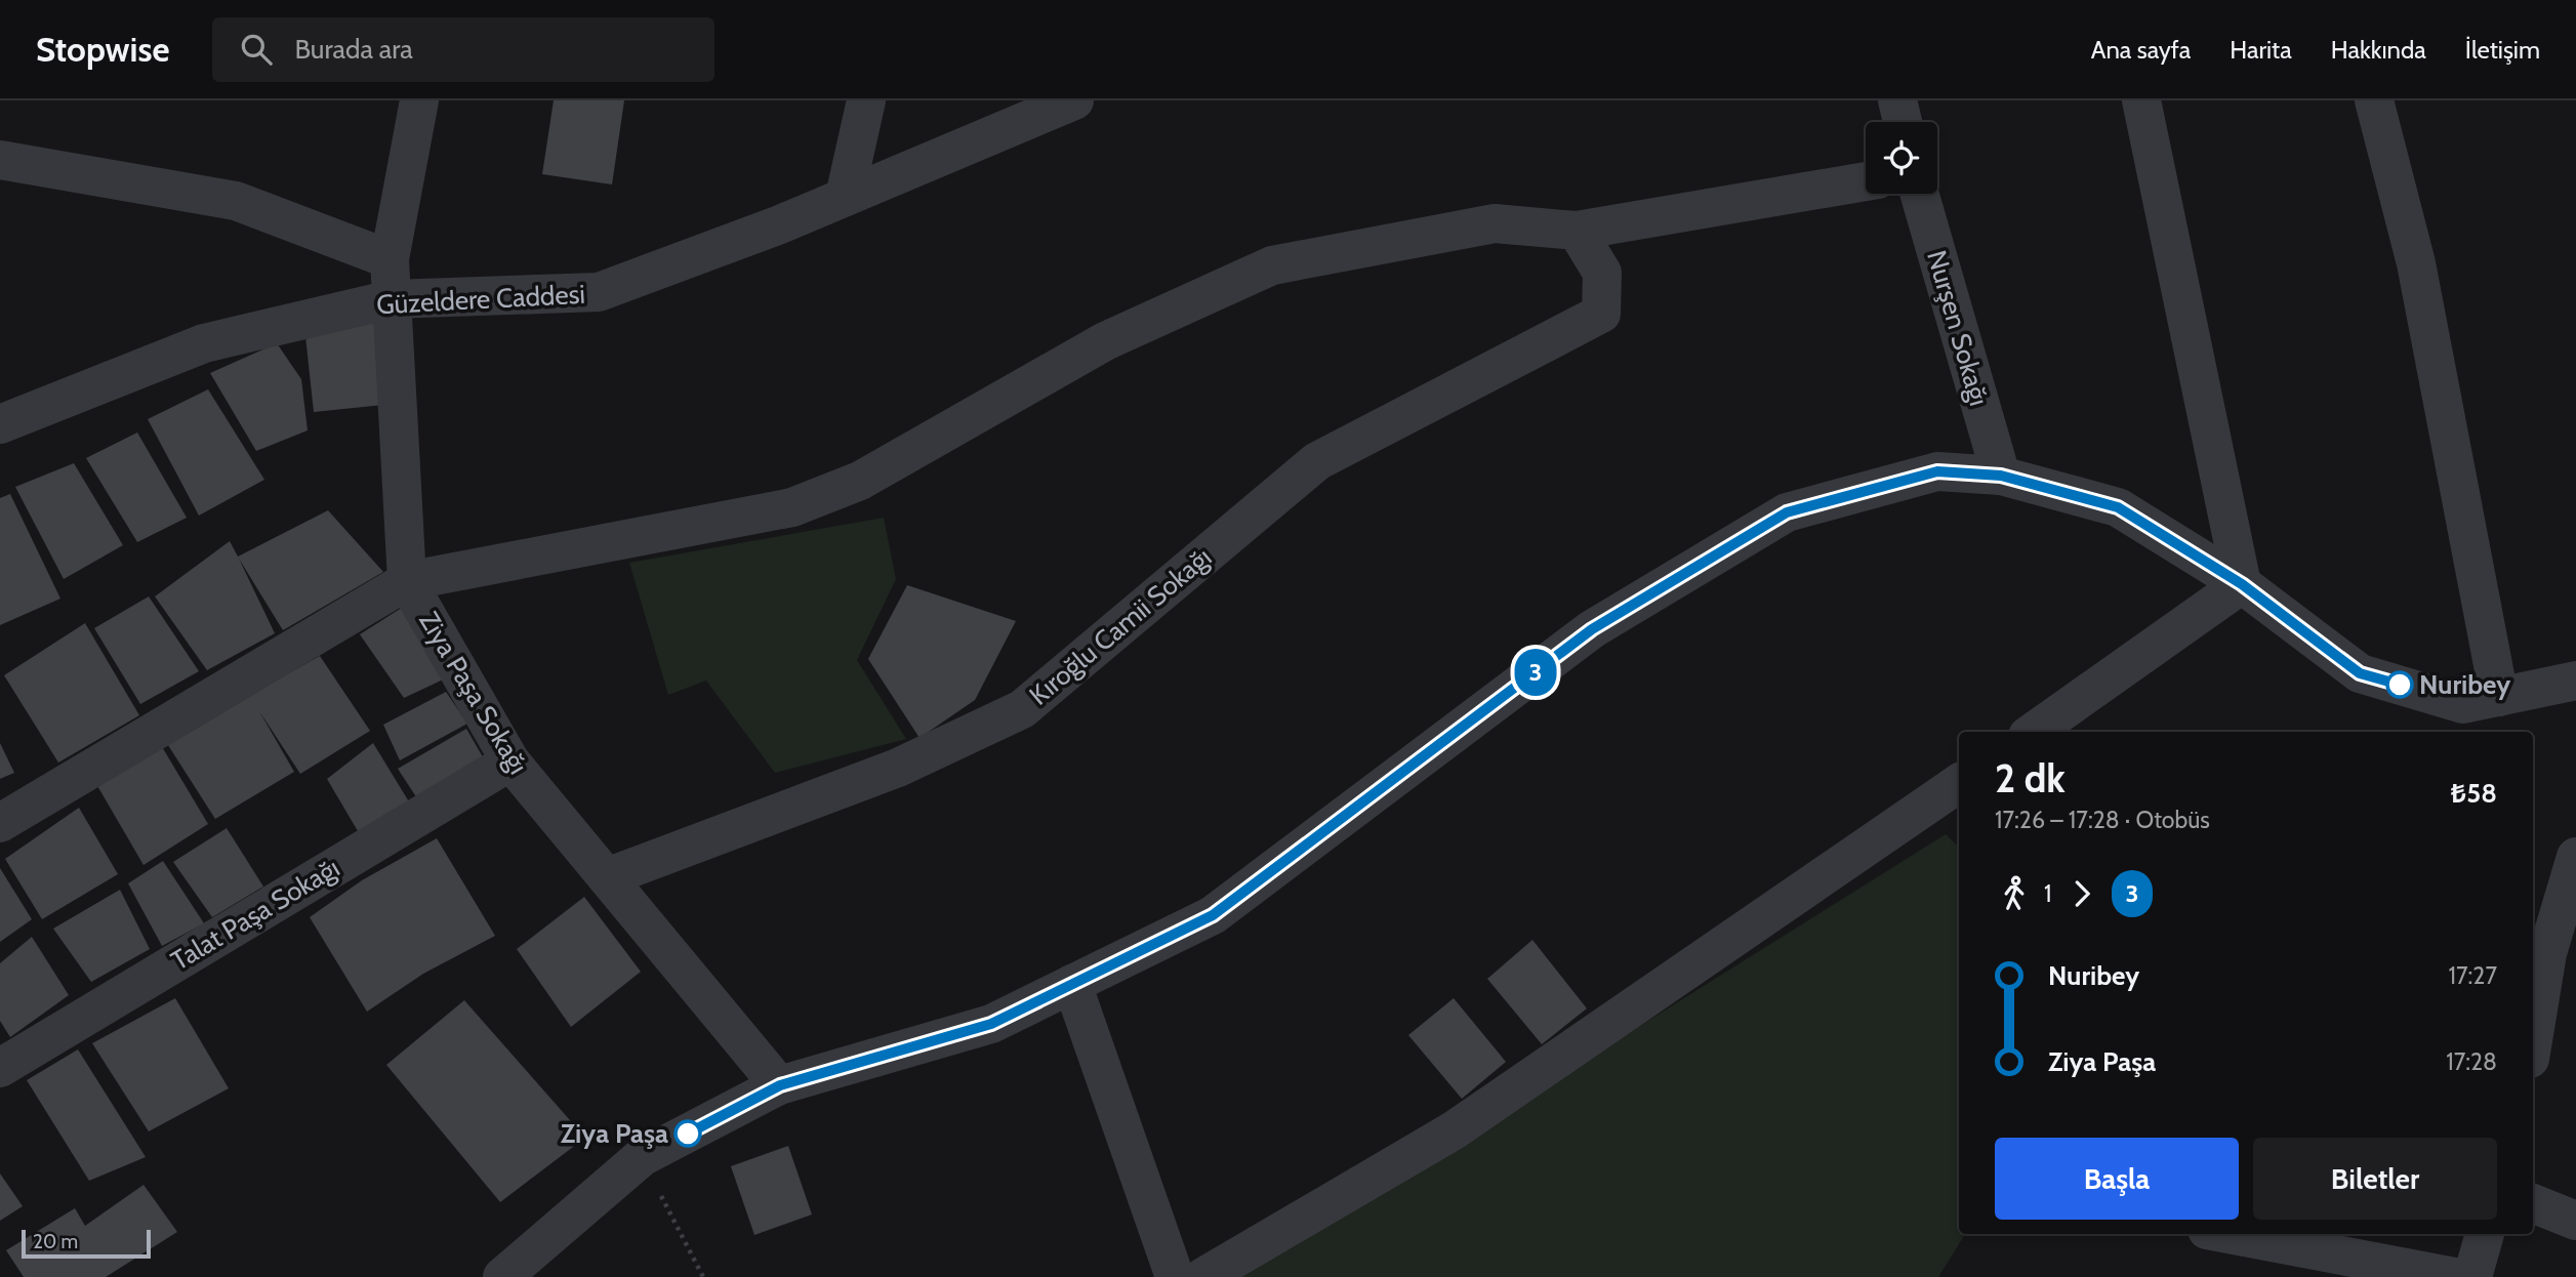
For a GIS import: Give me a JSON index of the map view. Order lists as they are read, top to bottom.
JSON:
{
  "streets": {
    "street": [
      "Güzeldere Caddesi",
      "Nurşen Sokağı",
      "Kıroğlu Camii Sokağı",
      "Ziya Paşa Sokağı",
      "Talat Paşa Sokağı"
    ]
  },
  "crossings": [
    ["Güzeldere Caddesi", "Ziya Paşa Sokağı"],
    ["Kıroğlu Camii Sokağı", "Ziya Paşa Sokağı"],
    ["Ziya Paşa Sokağı", "Talat Paşa Sokağı"]
  ],
  "places": ["Nuribey", "Ziya Paşa"],
  "lines": ["bus line 3"],
  "scale_bar": "20 m",
  "page": {
    "header": "Stopwise",
    "search": "Burada ara",
    "nav": [
      "Ana sayfa",
      "Harita",
      "Hakkında",
      "İletişim"
    ],
    "on_map": "3",
    "heading": ["2 dk", "17:26 – 17:28 · Otobüs", "₺58"],
    "legs": ["1", "3"],
    "list": [
      {
        "name": "Nuribey",
        "value": "17:27"
      },
      {
        "name": "Ziya Paşa",
        "value": "17:28"
      }
    ],
    "buttons": ["Başla", "Biletler"],
    "scale": "20 m"
  }
}
